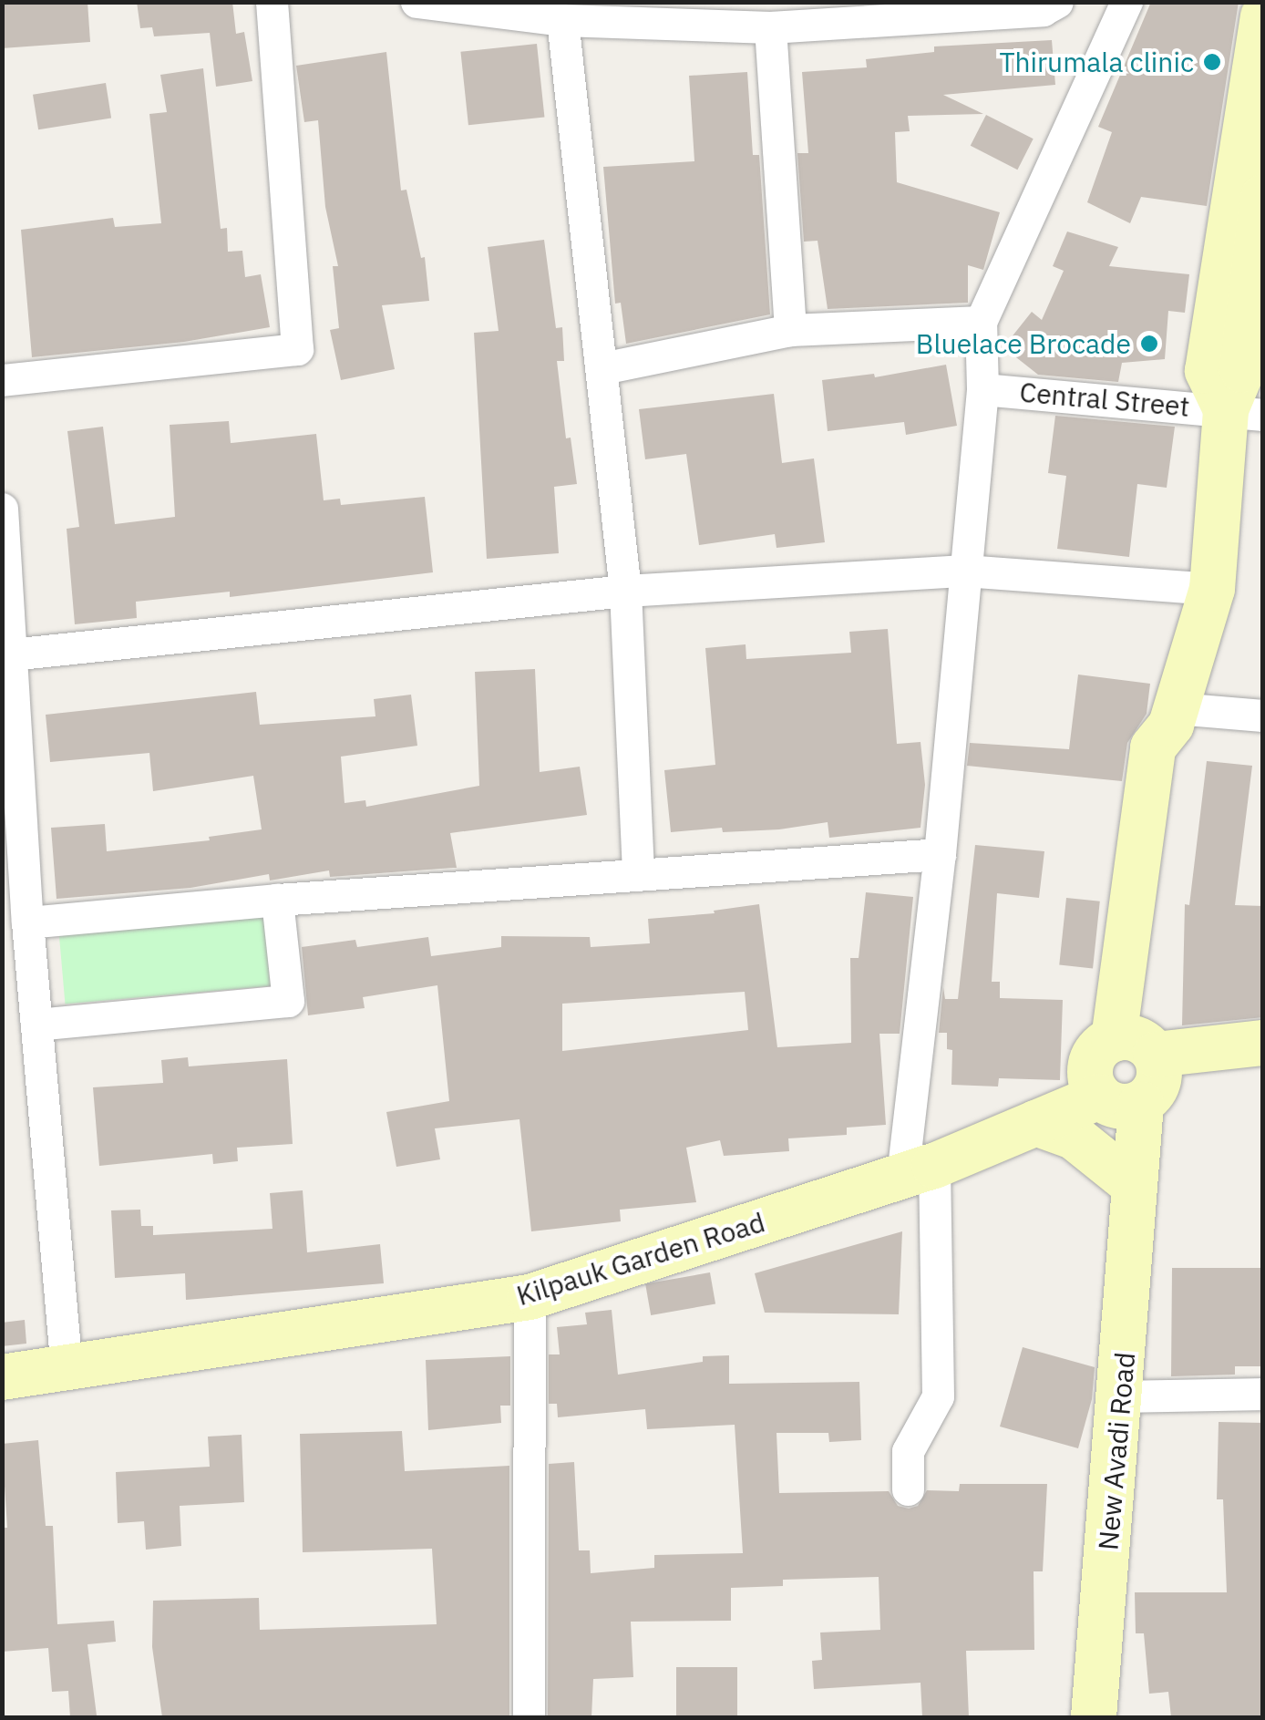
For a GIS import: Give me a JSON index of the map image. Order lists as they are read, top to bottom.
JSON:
{
  "streets": {
    "main road": ["Kilpauk Garden Road", "New Avadi Road"],
    "street": ["Central Street"]
  },
  "crossings": [
    ["Central Street", "New Avadi Road"],
    ["Kilpauk Garden Road", "New Avadi Road"]
  ],
  "places": ["Thirumala clinic", "Bluelace Brocade"]
}
